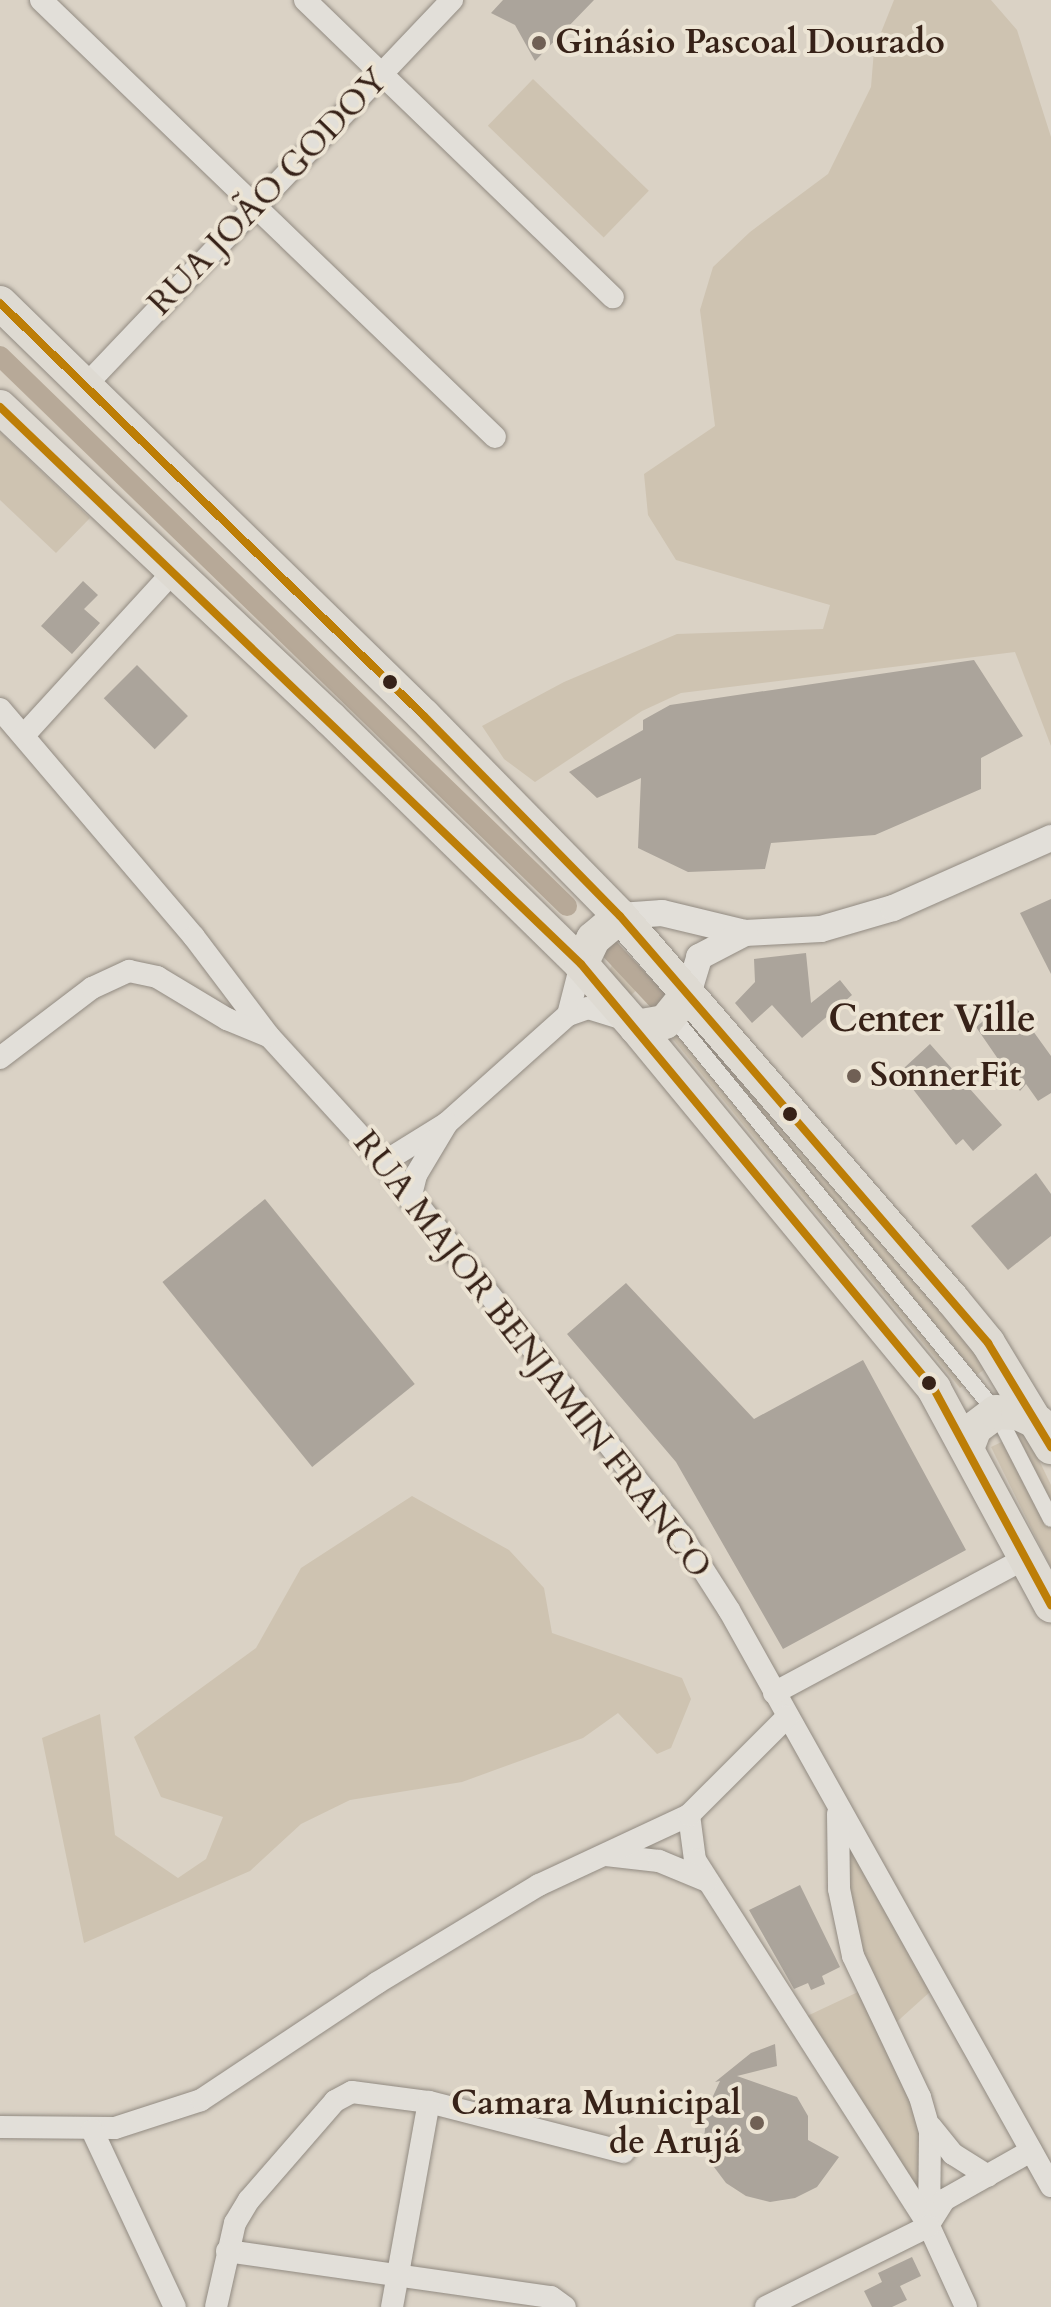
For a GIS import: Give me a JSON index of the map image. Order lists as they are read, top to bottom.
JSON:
{
  "streets": {
    "street": ["RUA JOÃO GODOY", "RUA MAJOR BENJAMIN FRANCO"]
  },
  "districts": ["Center Ville"],
  "places": ["Ginásio Pascoal Dourado", "SonnerFit", "Camara Municipal de Arujá"]
}
